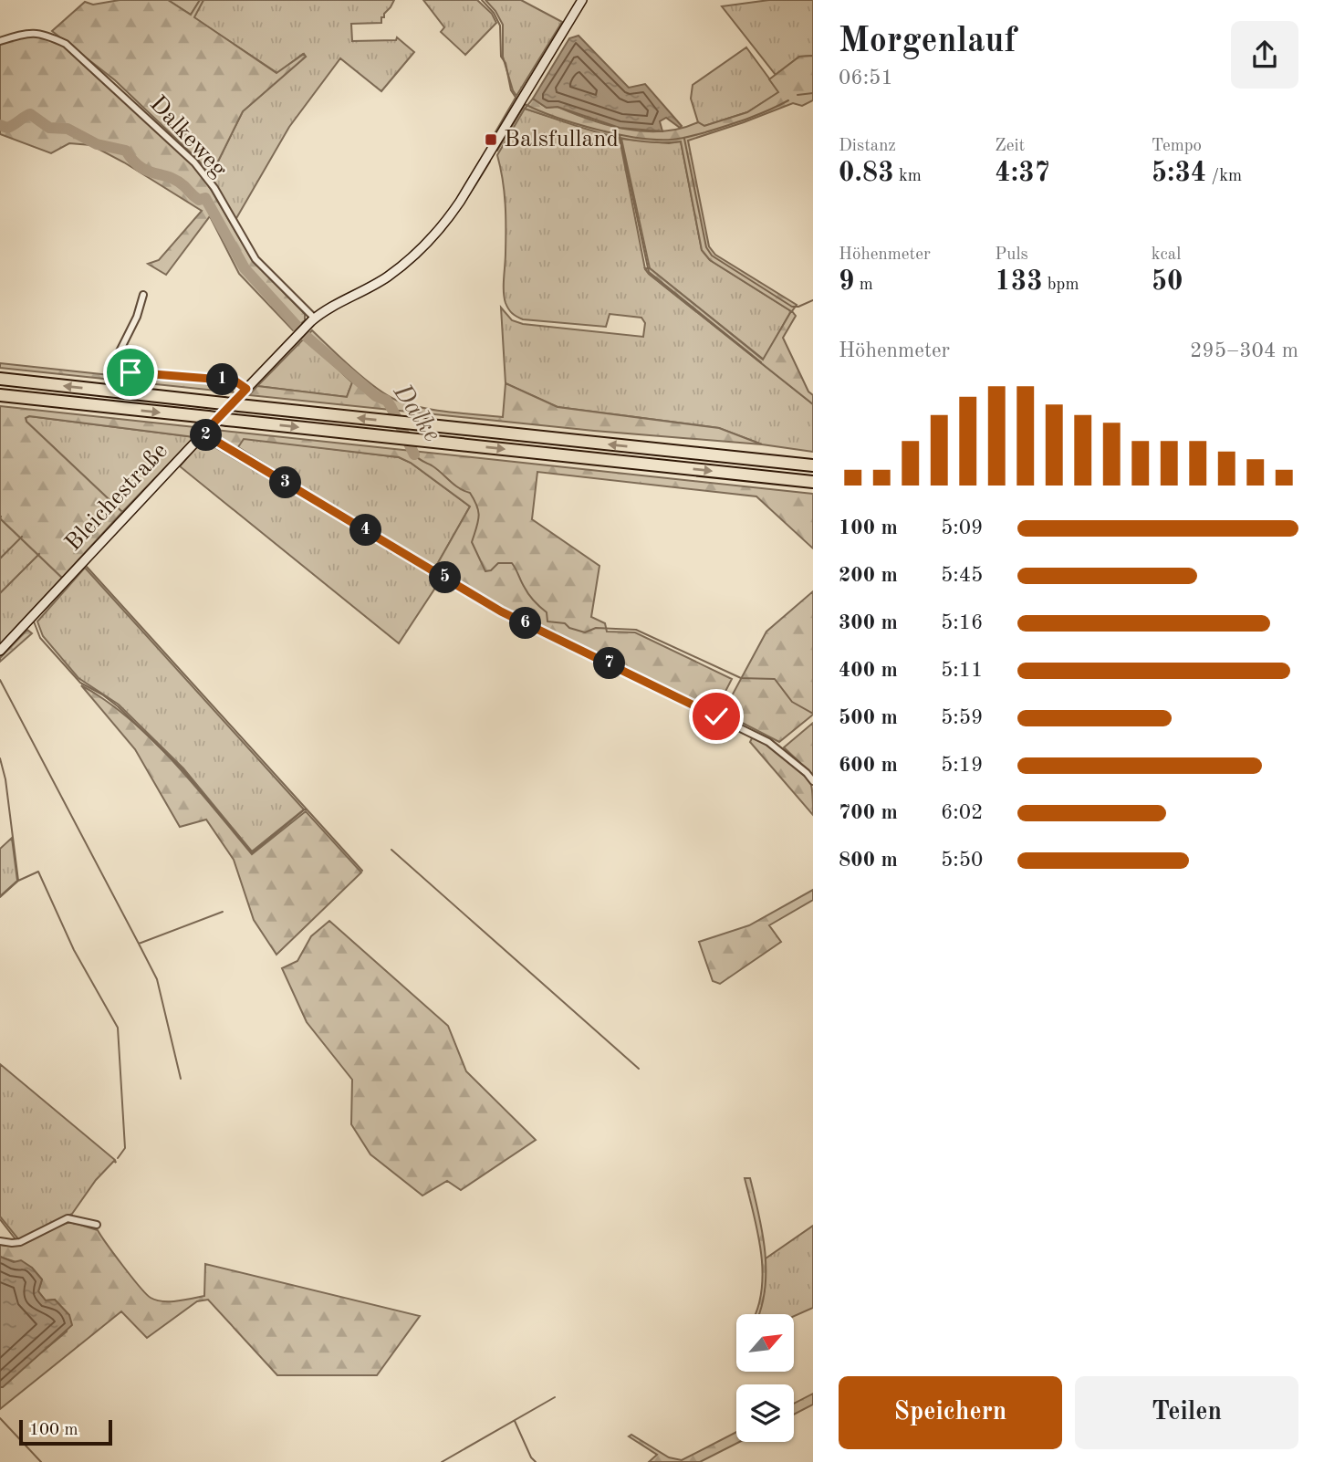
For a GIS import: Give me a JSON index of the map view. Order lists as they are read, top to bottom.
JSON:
{
  "streets": {
    "street": ["Dalkeweg", "Bleichestraße"]
  },
  "crossings": [
    ["Dalkeweg", "Bleichestraße"]
  ],
  "water": ["Dalke"],
  "places": {
    "transit": ["Balsfulland"]
  },
  "scale_bar": "100 m",
  "north": "top right",
  "page": {
    "heading": ["Morgenlauf", "06:51"],
    "stats": [
      ["Distanz", "0.83 km"],
      ["Zeit", "4:37"],
      ["Tempo", "5:34 /km"],
      ["Höhenmeter", "9 m"],
      ["Puls", "133 bpm"],
      ["kcal", "50"]
    ],
    "chart": ["Höhenmeter", "295–304 m"],
    "pins": [
      "1",
      "2",
      "3",
      "4",
      "5",
      "6",
      "7"
    ],
    "list": [
      {
        "name": "100 m",
        "note": "5:09"
      },
      {
        "name": "200 m",
        "note": "5:45"
      },
      {
        "name": "300 m",
        "note": "5:16"
      },
      {
        "name": "400 m",
        "note": "5:11"
      },
      {
        "name": "500 m",
        "note": "5:59"
      },
      {
        "name": "600 m",
        "note": "5:19"
      },
      {
        "name": "700 m",
        "note": "6:02"
      },
      {
        "name": "800 m",
        "note": "5:50"
      }
    ],
    "buttons": ["Speichern", "Teilen"],
    "scale": "100 m"
  }
}
